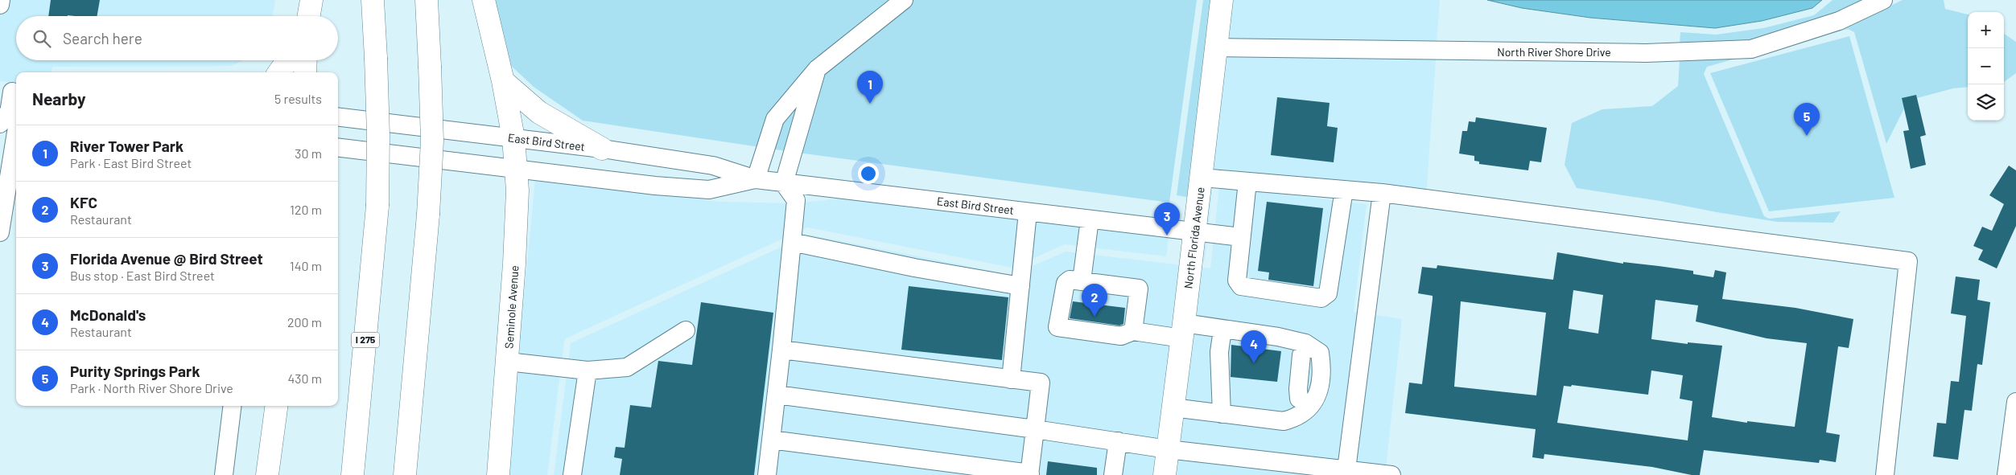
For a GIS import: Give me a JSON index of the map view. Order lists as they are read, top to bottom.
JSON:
{
  "streets": {
    "main road": ["North Florida Avenue", "Seminole Avenue", "I 275"],
    "street": ["North River Shore Drive", "East Bird Street"]
  },
  "crossings": [
    ["North River Shore Drive", "North Florida Avenue"],
    ["East Bird Street", "North Florida Avenue"],
    ["East Bird Street", "Seminole Avenue"]
  ],
  "page": {
    "map_buttons": ["+", "−"],
    "search": "Search here",
    "pins": [
      "1",
      "5",
      "3",
      "2",
      "4"
    ],
    "heading": ["Nearby", "5 results"],
    "list": [
      {
        "mark": "1",
        "name": "River Tower Park",
        "note": "Park · East Bird Street",
        "value": "30 m"
      },
      {
        "mark": "2",
        "name": "KFC",
        "note": "Restaurant",
        "value": "120 m"
      },
      {
        "mark": "3",
        "name": "Florida Avenue @ Bird Street",
        "note": "Bus stop · East Bird Street",
        "value": "140 m"
      },
      {
        "mark": "4",
        "name": "McDonald's",
        "note": "Restaurant",
        "value": "200 m"
      },
      {
        "mark": "5",
        "name": "Purity Springs Park",
        "note": "Park · North River Shore Drive",
        "value": "430 m"
      }
    ]
  }
}
